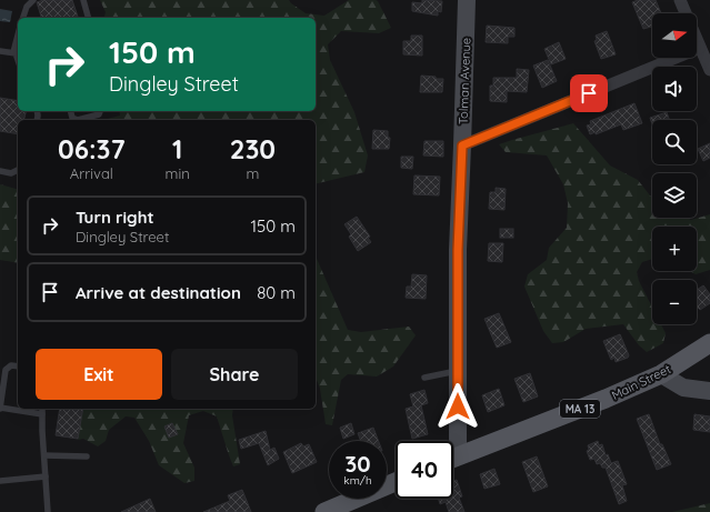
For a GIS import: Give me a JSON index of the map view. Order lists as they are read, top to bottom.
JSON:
{
  "streets": {
    "main road": ["Main Street", "MA 13"],
    "street": ["Tolman Avenue"]
  },
  "north": "right",
  "page": {
    "map_buttons": ["+", "−"],
    "turn": ["150 m", "Dingley Street"],
    "eta": [
      "06:37",
      "Arrival",
      "1",
      "min",
      "230",
      "m"
    ],
    "list": [
      {
        "name": "Turn right",
        "note": "Dingley Street",
        "value": "150 m"
      },
      {
        "name": "Arrive at destination",
        "value": "80 m"
      }
    ],
    "buttons": ["Exit", "Share"],
    "speed": "30 km/h",
    "limit": "40"
  }
}
